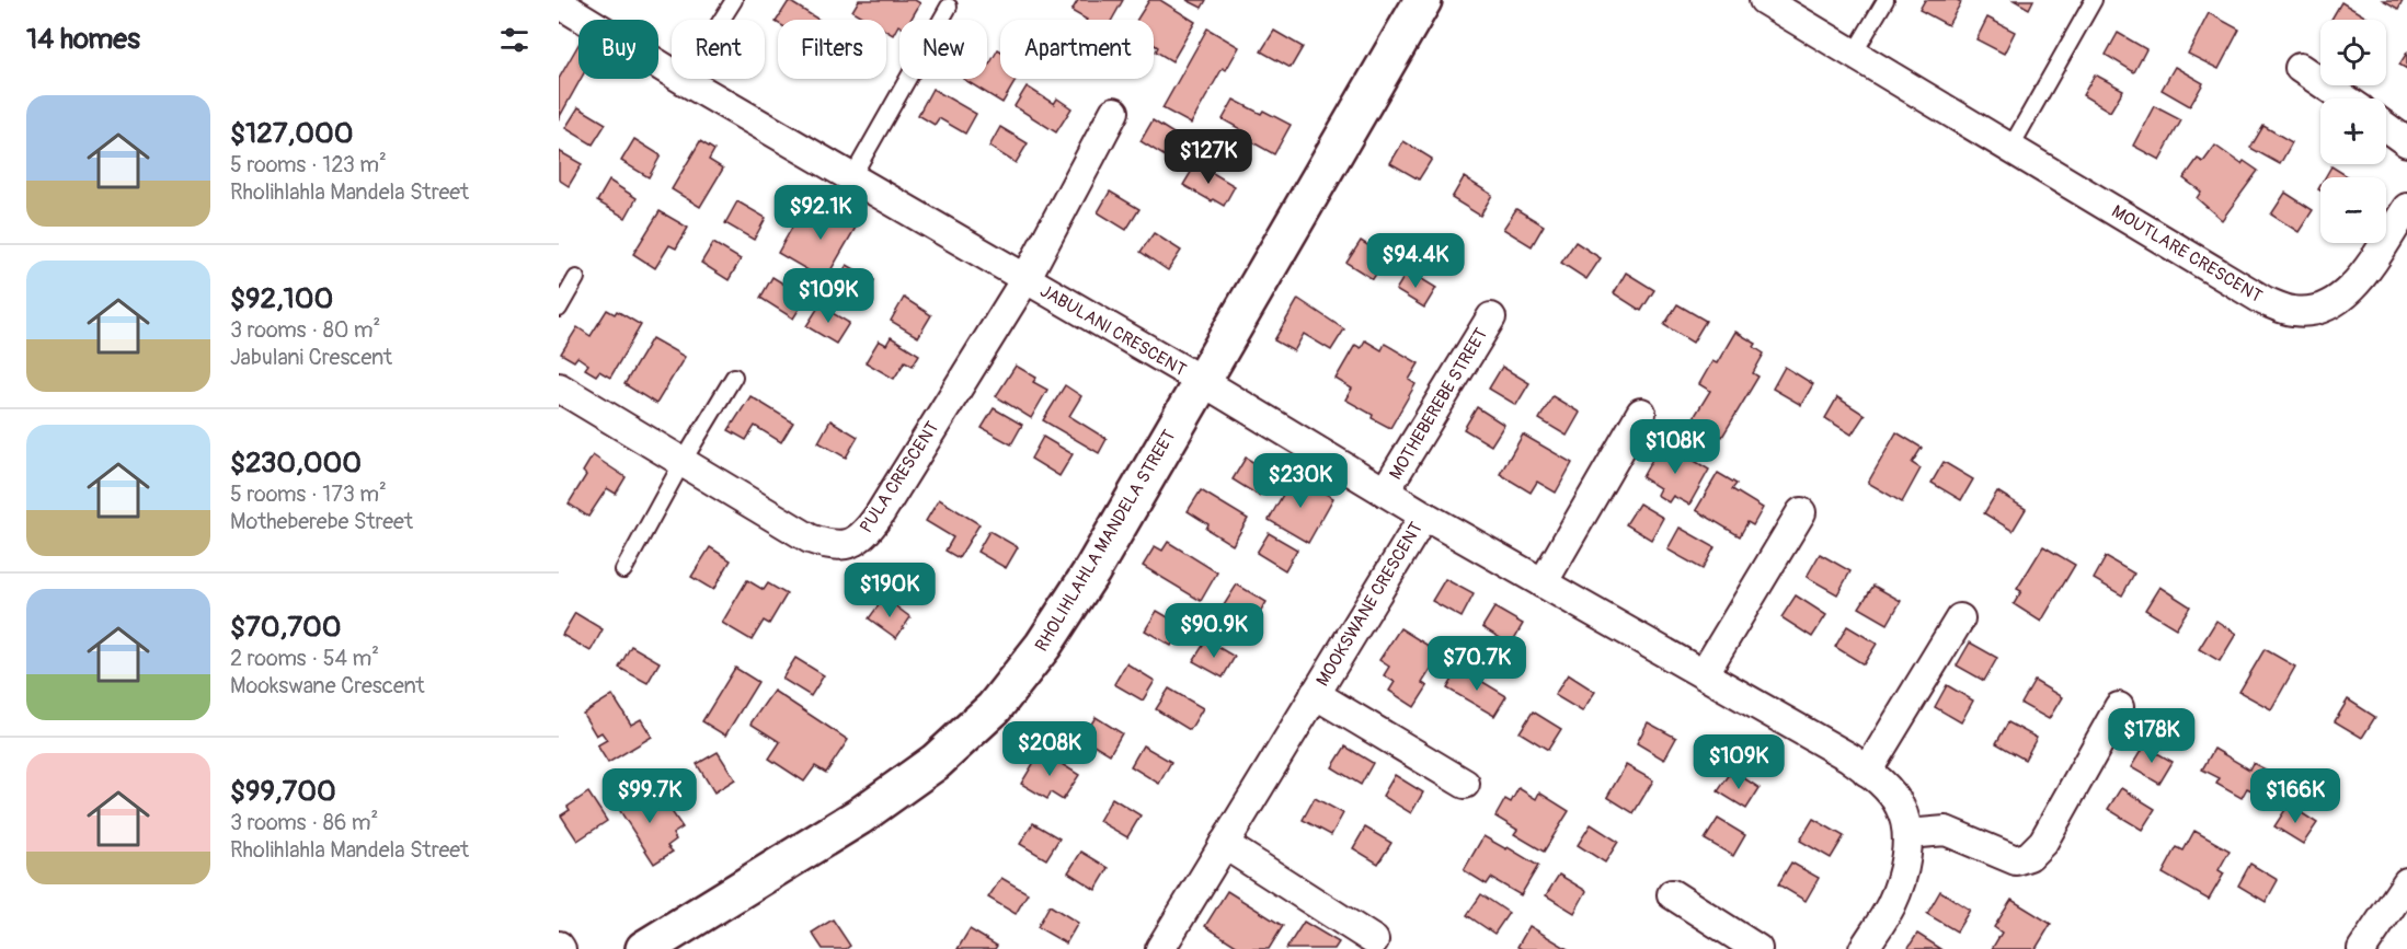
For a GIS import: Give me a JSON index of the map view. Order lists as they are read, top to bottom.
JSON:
{
  "streets": {
    "street": [
      "MOUTLARE CRESCENT",
      "JABULANI CRESCENT",
      "MOTHEBEREBE STREET",
      "PULA CRESCENT",
      "RHOLIHLAHLA MANDELA STREET",
      "MOOKSWANE CRESCENT"
    ]
  },
  "crossings": [
    ["JABULANI CRESCENT", "MOTHEBEREBE STREET"],
    ["JABULANI CRESCENT", "PULA CRESCENT"],
    ["JABULANI CRESCENT", "RHOLIHLAHLA MANDELA STREET"],
    ["MOTHEBEREBE STREET", "RHOLIHLAHLA MANDELA STREET"],
    ["MOTHEBEREBE STREET", "MOOKSWANE CRESCENT"]
  ],
  "page": {
    "heading": "14 homes",
    "map_buttons": ["+", "−"],
    "chip": [
      "Buy",
      "Rent",
      "Filters",
      "New",
      "Apartment"
    ],
    "list": [
      {
        "name": "$127,000",
        "note": "5 rooms · 123 m² · Rholihlahla Mandela Street"
      },
      {
        "name": "$92,100",
        "note": "3 rooms · 80 m² · Jabulani Crescent"
      },
      {
        "name": "$230,000",
        "note": "5 rooms · 173 m² · Motheberebe Street"
      },
      {
        "name": "$70,700",
        "note": "2 rooms · 54 m² · Mookswane Crescent"
      },
      {
        "name": "$99,700",
        "note": "3 rooms · 86 m² · Rholihlahla Mandela Street"
      }
    ],
    "price": [
      "$127K",
      "$92.1K",
      "$94.4K",
      "$109K",
      "$108K",
      "$230K",
      "$190K",
      "$90.9K",
      "$70.7K",
      "$178K",
      "$208K",
      "$109K",
      "$99.7K",
      "$166K"
    ]
  }
}
